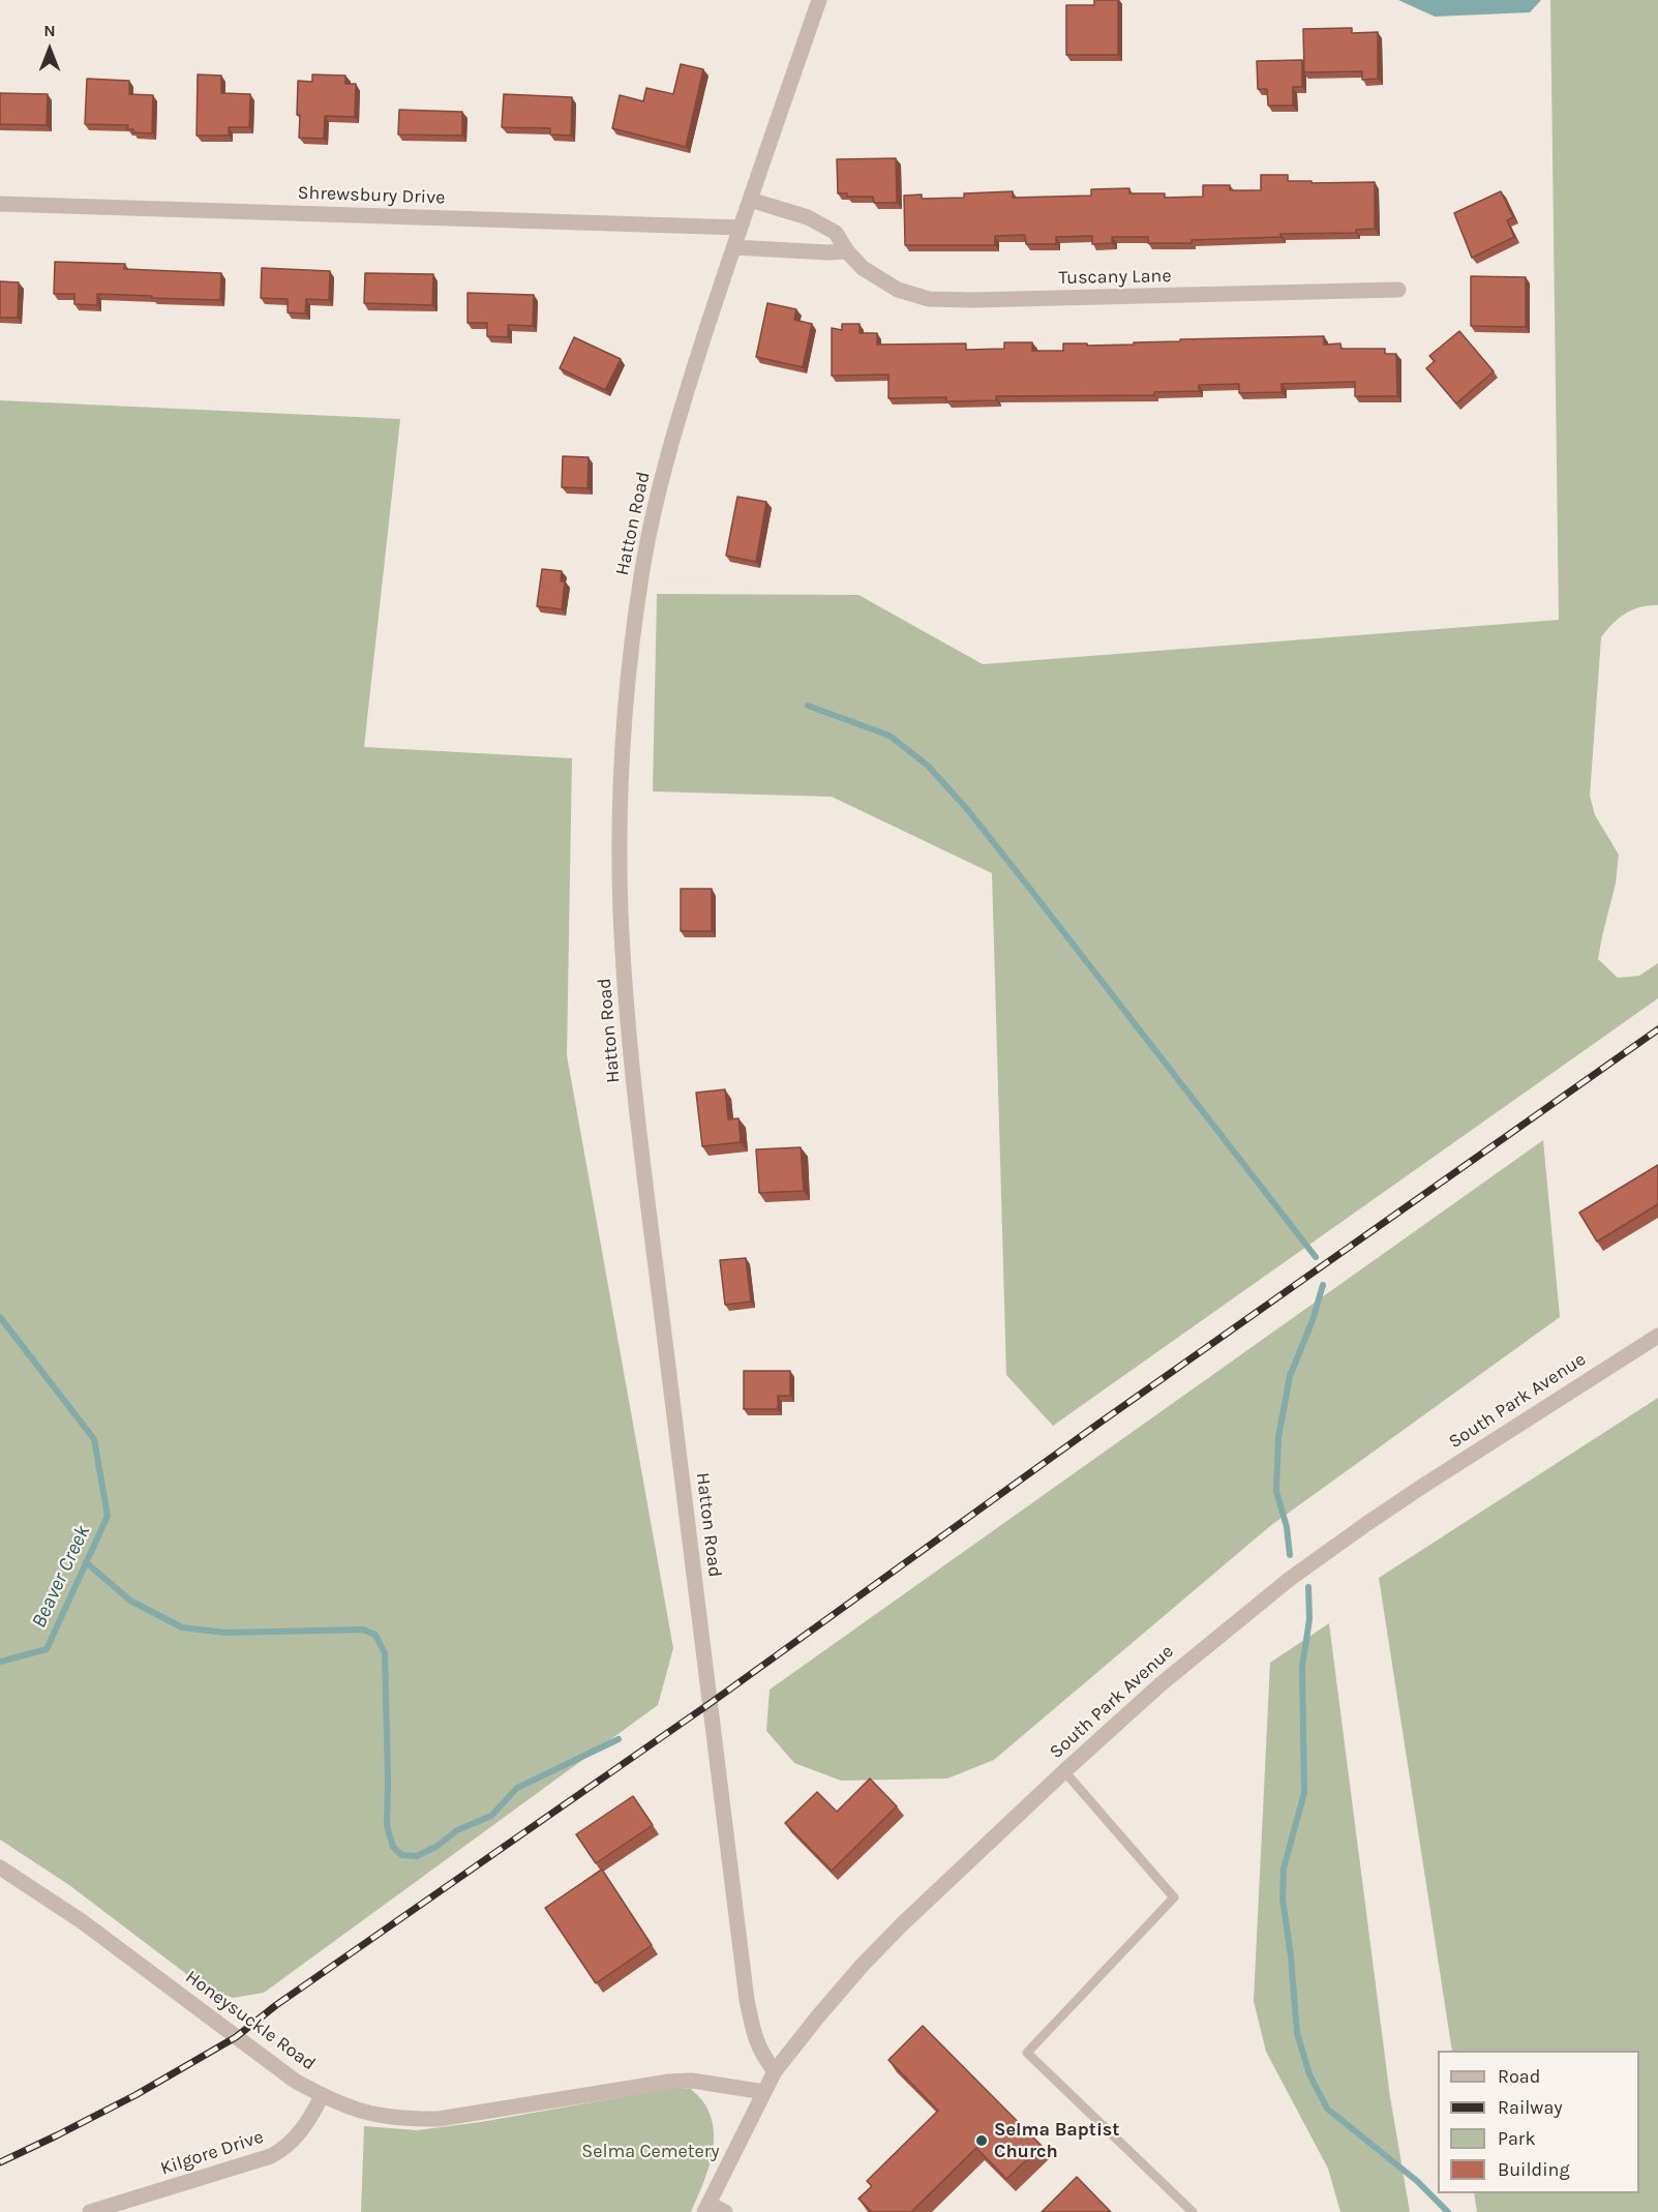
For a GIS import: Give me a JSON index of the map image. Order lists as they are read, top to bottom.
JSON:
{
  "streets": {
    "street": [
      "Shrewsbury Drive",
      "Tuscany Lane",
      "Hatton Road",
      "South Park Avenue",
      "Honeysuckle Road",
      "Kilgore Drive"
    ]
  },
  "crossings": [
    ["Shrewsbury Drive", "Hatton Road"],
    ["Tuscany Lane", "Hatton Road"],
    ["Hatton Road", "South Park Avenue"],
    ["South Park Avenue", "Honeysuckle Road"],
    ["Honeysuckle Road", "Kilgore Drive"]
  ],
  "water": ["Beaver Creek"],
  "parks": ["Selma Cemetery"],
  "places": ["Selma Baptist Church"],
  "legend": [
    "Road",
    "Railway",
    "Park",
    "Building"
  ],
  "north": "top"
}
